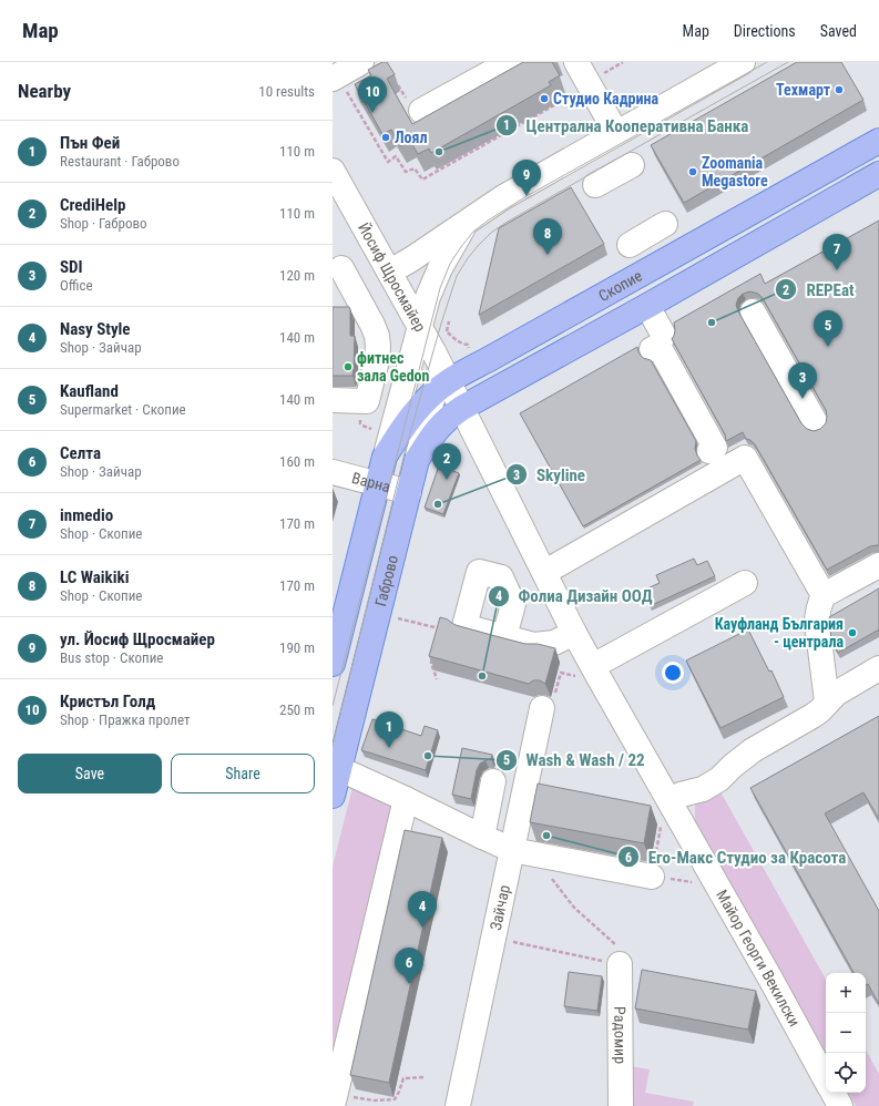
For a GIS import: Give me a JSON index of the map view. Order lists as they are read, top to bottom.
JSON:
{
  "streets": {
    "main road": ["Скопие", "Габрово"],
    "street": [
      "Йосиф Щросмайер",
      "Варна",
      "Зайчар",
      "Майор Георги Векилски",
      "Радомир"
    ]
  },
  "crossings": [
    ["Йосиф Щросмайер", "Скопие"],
    ["Йосиф Щросмайер", "Габрово"],
    ["Йосиф Щросмайер", "Майор Георги Векилски"],
    ["Скопие", "Габрово"],
    ["Скопие", "Майор Георги Векилски"],
    ["Варна", "Габрово"]
  ],
  "places": [
    "Техмарт",
    "Студио Кадрина",
    "Лоял",
    "Централна Кооперативна Банка",
    "Zoomania Megastore",
    "REPEat",
    "фитнес зала Gedon",
    "Skyline",
    "Кауфланд България - централа",
    "Фолиа Дизайн ООД",
    "Wash & Wash / 22",
    "Eго-Макс Студио за Красота"
  ],
  "page": {
    "header": "Map",
    "nav": ["Map", "Directions", "Saved"],
    "heading": ["Nearby", "10 results"],
    "pins": [
      "10",
      "9",
      "8",
      "7",
      "5",
      "3",
      "2",
      "1",
      "4",
      "6"
    ],
    "list": [
      {
        "mark": "1",
        "name": "Пън Фей",
        "note": "Restaurant · Габрово",
        "value": "110 m"
      },
      {
        "mark": "2",
        "name": "CrediHelp",
        "note": "Shop · Габрово",
        "value": "110 m"
      },
      {
        "mark": "3",
        "name": "SDI",
        "note": "Office",
        "value": "120 m"
      },
      {
        "mark": "4",
        "name": "Nasy Style",
        "note": "Shop · Зайчар",
        "value": "140 m"
      },
      {
        "mark": "5",
        "name": "Kaufland",
        "note": "Supermarket · Скопие",
        "value": "140 m"
      },
      {
        "mark": "6",
        "name": "Селта",
        "note": "Shop · Зайчар",
        "value": "160 m"
      },
      {
        "mark": "7",
        "name": "inmedio",
        "note": "Shop · Скопие",
        "value": "170 m"
      },
      {
        "mark": "8",
        "name": "LC Waikiki",
        "note": "Shop · Скопие",
        "value": "170 m"
      },
      {
        "mark": "9",
        "name": "ул. Йосиф Щросмайер",
        "note": "Bus stop · Скопие",
        "value": "190 m"
      },
      {
        "mark": "10",
        "name": "Кристъл Голд",
        "note": "Shop · Пражка пролет",
        "value": "250 m"
      }
    ],
    "buttons": ["Save", "Share"],
    "map_buttons": ["+", "−"]
  }
}
